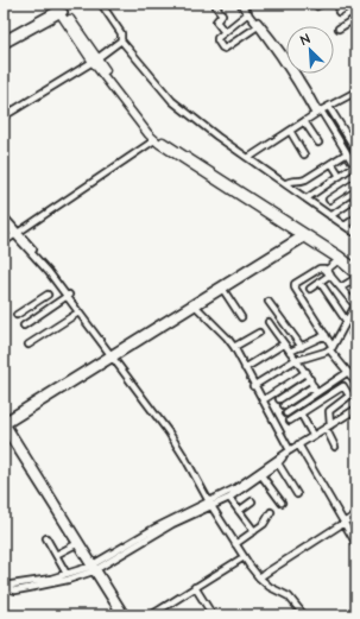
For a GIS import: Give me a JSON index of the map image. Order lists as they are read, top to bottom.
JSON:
{
  "north": "top left"
}
